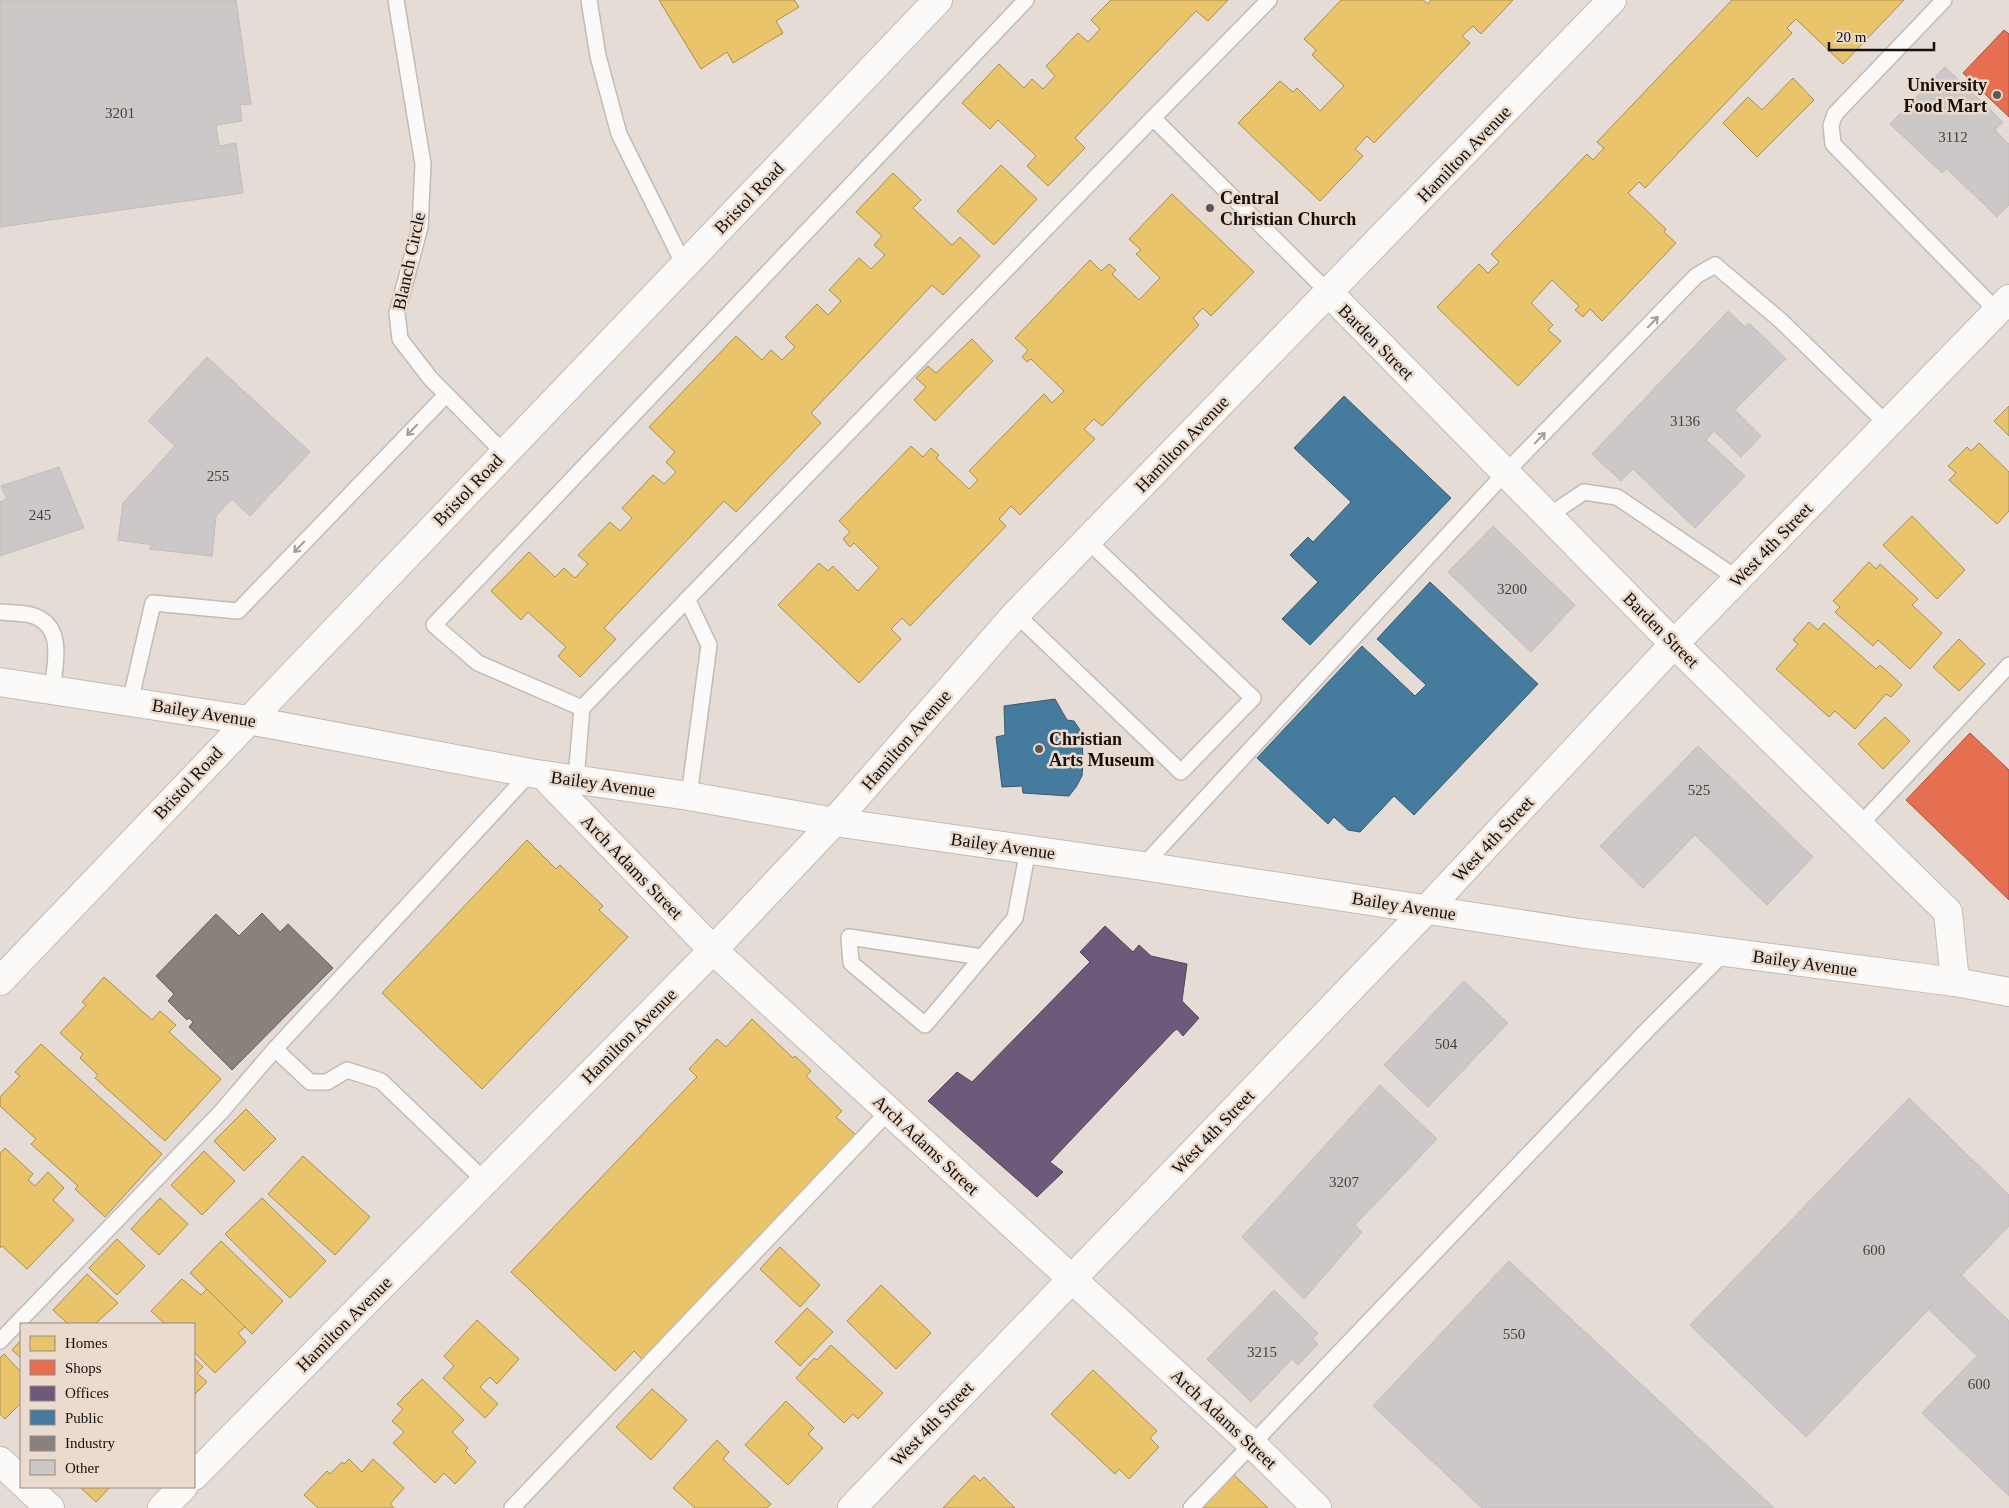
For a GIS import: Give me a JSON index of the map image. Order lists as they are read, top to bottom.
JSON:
{
  "streets": {
    "street": [
      "Hamilton Avenue",
      "Bristol Road",
      "Barden Street",
      "West 4th Street",
      "Bailey Avenue",
      "Arch Adams Street"
    ],
    "lane": ["Blanch Circle"]
  },
  "crossings": [
    ["Hamilton Avenue", "Barden Street"],
    ["Hamilton Avenue", "Bailey Avenue"],
    ["Hamilton Avenue", "Arch Adams Street"],
    ["Bristol Road", "Blanch Circle"],
    ["Bristol Road", "Bailey Avenue"],
    ["Barden Street", "West 4th Street"],
    ["Barden Street", "Bailey Avenue"],
    ["West 4th Street", "Bailey Avenue"],
    ["West 4th Street", "Arch Adams Street"],
    ["Bailey Avenue", "Arch Adams Street"]
  ],
  "places": ["University Food Mart", "Central Christian Church", "Christian Arts Museum"],
  "house_numbers": [
    "3201",
    "3112",
    "3136",
    "255",
    "245",
    "3200",
    "525",
    "504",
    "3207",
    "600",
    "550",
    "3215",
    "600"
  ],
  "legend": [
    "Homes",
    "Shops",
    "Offices",
    "Public",
    "Industry",
    "Other"
  ],
  "scale_bar": "20 m"
}
